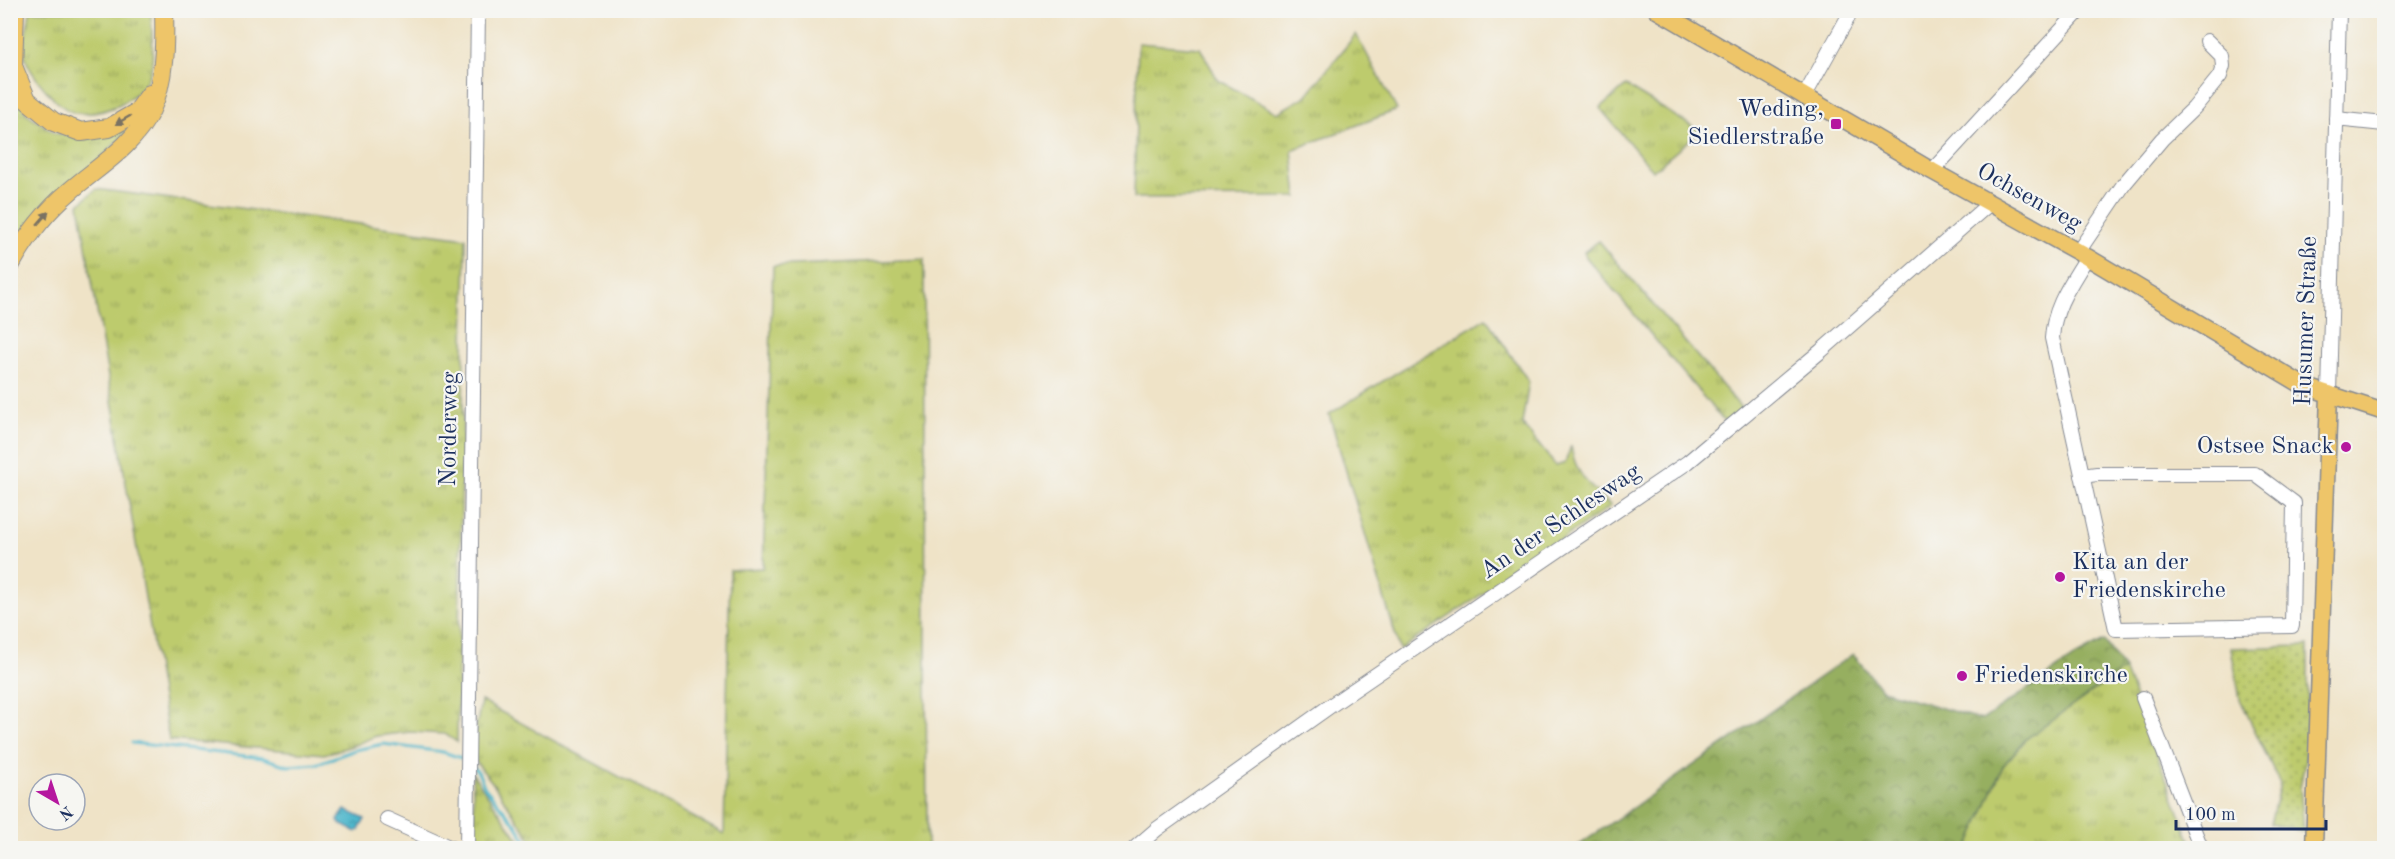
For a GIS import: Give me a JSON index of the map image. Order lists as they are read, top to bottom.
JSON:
{
  "streets": {
    "main road": ["Ochsenweg", "Husumer Straße"],
    "street": ["Norderweg", "An der Schleswag"]
  },
  "crossings": [
    ["Ochsenweg", "Husumer Straße"],
    ["Ochsenweg", "An der Schleswag"]
  ],
  "places": {
    "transit": ["Weding, Siedlerstraße"],
    "other": ["Ostsee Snack", "Kita an der Friedenskirche", "Friedenskirche"]
  },
  "scale_bar": "100 m",
  "north": "bottom right"
}
